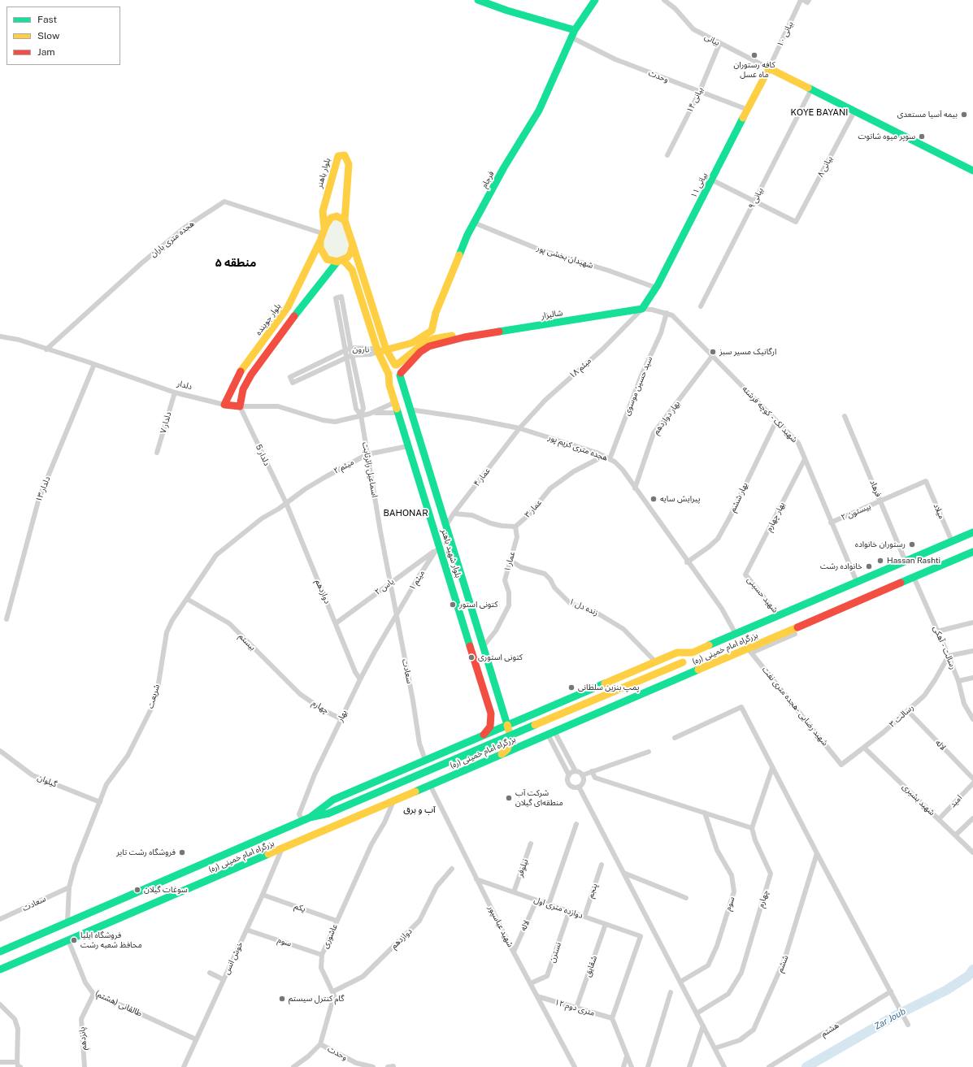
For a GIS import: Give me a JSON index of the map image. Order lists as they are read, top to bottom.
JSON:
{
  "streets": {
    "main road": [
      "بلوار باهنر",
      "فرجام",
      "بیانی ۱۱",
      "شالیزار",
      "بلوار جوینده",
      "دلدار",
      "بلوار شهید باهنر",
      "بزرگراه امام خمینی (ره)"
    ],
    "street": [
      "بیانی ۱۰",
      "بیانی",
      "وحدت",
      "بیانی ۱۴",
      "بیانی ۸",
      "بیانی ۹",
      "هجده متری باران",
      "شهیدان بخشی پور",
      "نارون",
      "میثم ۱۸",
      "سید حسین موسوی",
      "شهید لک - کوچه فرشته",
      "بهار دوازدهم",
      "دلدار ۷",
      "هجده متری کریم پور",
      "دلدار 5",
      "میثم ۲",
      "اسماعیل زائرثابت",
      "عمار ۴",
      "فرهاد",
      "دلدار ۱۳",
      "بهار ششم",
      "عمار ۳",
      "میلاد",
      "بیستون ۲",
      "بهار چهارم",
      "عمار ۱",
      "میثم ۱",
      "یاس ۲",
      "دوازدهم",
      "شهید حسینی",
      "زنده دل ۱",
      "بیستم",
      "رسالت - آهکی",
      "سعادت",
      "شریعت",
      "شهید رضایی -هجده متری نفت",
      "چهارم",
      "بهار",
      "رسالت ۳",
      "لاله",
      "گیلوان",
      "شهید بشیری",
      "امید",
      "نیلوفر",
      "پنجم",
      "سوم",
      "یکم",
      "دوازده متری اول",
      "شهید عباسپور",
      "عاشوری",
      "نسترن",
      "خوش انس",
      "ششم",
      "شقایق",
      "طالقانی (هشتم)",
      "۱۲ متری دوم",
      "هشتم",
      "پانزدهم"
    ]
  },
  "crossings": [
    ["بیانی ۱۰", "بیانی"],
    ["بیانی ۱۰", "بیانی ۱۱"],
    ["بیانی", "بیانی ۱۴"],
    ["بیانی", "بیانی ۱۱"],
    ["وحدت", "بیانی ۱۴"],
    ["وحدت", "فرجام"],
    ["وحدت", "بیانی ۱۱"],
    ["بیانی ۸", "بیانی ۹"],
    ["بلوار باهنر", "هجده متری باران"],
    ["بلوار باهنر", "بلوار جوینده"],
    ["فرجام", "شهیدان بخشی پور"],
    ["بیانی ۱۱", "شهیدان بخشی پور"],
    ["بیانی ۱۱", "شالیزار"],
    ["بیانی ۱۱", "میثم ۱۸"],
    ["بیانی ۱۱", "شهید لک - کوچه فرشته"],
    ["هجده متری باران", "بلوار جوینده"],
    ["هجده متری باران", "دلدار"],
    ["شالیزار", "میثم ۱۸"],
    ["شالیزار", "شهید لک - کوچه فرشته"],
    ["شالیزار", "بلوار شهید باهنر"],
    ["بلوار جوینده", "دلدار"],
    ["میثم ۱۸", "شهید لک - کوچه فرشته"],
    ["میثم ۱۸", "هجده متری کریم پور"],
    ["میثم ۱۸", "عمار ۴"],
    ["دلدار", "دلدار ۷"],
    ["دلدار", "دلدار 5"],
    ["دلدار", "اسماعیل زائرثابت"],
    ["دلدار", "دلدار ۱۳"],
    ["سید حسین موسوی", "شهید لک - کوچه فرشته"],
    ["سید حسین موسوی", "هجده متری کریم پور"],
    ["شهید لک - کوچه فرشته", "بهار دوازدهم"],
    ["شهید لک - کوچه فرشته", "بهار ششم"],
    ["شهید لک - کوچه فرشته", "بیستون ۲"],
    ["شهید لک - کوچه فرشته", "بهار چهارم"],
    ["شهید لک - کوچه فرشته", "بزرگراه امام خمینی (ره)"],
    ["بهار دوازدهم", "هجده متری کریم پور"],
    ["هجده متری کریم پور", "عمار ۴"],
    ["هجده متری کریم پور", "بهار ششم"],
    ["هجده متری کریم پور", "عمار ۳"],
    ["هجده متری کریم پور", "بلوار شهید باهنر"],
    ["هجده متری کریم پور", "بزرگراه امام خمینی (ره)"],
    ["دلدار 5", "میثم ۲"],
    ["دلدار 5", "دوازدهم"],
    ["دلدار 5", "شریعت"],
    ["میثم ۲", "اسماعیل زائرثابت"],
    ["میثم ۲", "بلوار شهید باهنر"],
    ["میثم ۲", "دوازدهم"],
    ["میثم ۲", "شریعت"],
    ["اسماعیل زائرثابت", "یاس ۲"],
    ["اسماعیل زائرثابت", "سعادت"],
    ["عمار ۴", "بلوار شهید باهنر"],
    ["فرهاد", "بیستون ۲"],
    ["فرهاد", "بزرگراه امام خمینی (ره)"],
    ["عمار ۳", "عمار ۱"],
    ["میلاد", "بیستون ۲"],
    ["میلاد", "بزرگراه امام خمینی (ره)"],
    ["بهار چهارم", "شهید حسینی"],
    ["بلوار شهید باهنر", "عمار ۱"],
    ["بلوار شهید باهنر", "میثم ۱"],
    ["بلوار شهید باهنر", "یاس ۲"],
    ["بلوار شهید باهنر", "بزرگراه امام خمینی (ره)"],
    ["عمار ۱", "زنده دل ۱"],
    ["میثم ۱", "یاس ۲"],
    ["میثم ۱", "سعادت"],
    ["میثم ۱", "بهار"],
    ["یاس ۲", "دوازدهم"],
    ["یاس ۲", "سعادت"],
    ["دوازدهم", "شریعت"],
    ["دوازدهم", "بهار"],
    ["دوازدهم", "عاشوری"],
    ["شهید حسینی", "بزرگراه امام خمینی (ره)"],
    ["زنده دل ۱", "بزرگراه امام خمینی (ره)"],
    ["بیستم", "شریعت"],
    ["بیستم", "چهارم"],
    ["رسالت - آهکی", "بزرگراه امام خمینی (ره)"],
    ["رسالت - آهکی", "رسالت ۳"],
    ["بزرگراه امام خمینی (ره)", "سعادت"],
    ["بزرگراه امام خمینی (ره)", "شریعت"],
    ["بزرگراه امام خمینی (ره)", "شهید رضایی -هجده متری نفت"],
    ["بزرگراه امام خمینی (ره)", "بهار"],
    ["بزرگراه امام خمینی (ره)", "شهید عباسپور"],
    ["بزرگراه امام خمینی (ره)", "عاشوری"],
    ["بزرگراه امام خمینی (ره)", "خوش انس"],
    ["بزرگراه امام خمینی (ره)", "طالقانی (هشتم)"],
    ["سعادت", "شریعت"],
    ["سعادت", "بهار"],
    ["شریعت", "گیلوان"],
    ["شهید رضایی -هجده متری نفت", "رسالت ۳"],
    ["چهارم", "بهار"],
    ["رسالت ۳", "لاله"],
    ["رسالت ۳", "شهید بشیری"],
    ["لاله", "دوازده متری اول"],
    ["لاله", "شهید عباسپور"],
    ["شهید بشیری", "امید"],
    ["نیلوفر", "دوازده متری اول"],
    ["پنجم", "دوازده متری اول"],
    ["سوم", "عاشوری"],
    ["سوم", "خوش انس"],
    ["یکم", "عاشوری"],
    ["یکم", "خوش انس"],
    ["دوازده متری اول", "شهید عباسپور"],
    ["دوازده متری اول", "نسترن"],
    ["دوازده متری اول", "شقایق"],
    ["دوازده متری اول", "۱۲ متری دوم"],
    ["شهید عباسپور", "نسترن"],
    ["شهید عباسپور", "۱۲ متری دوم"],
    ["خوش انس", "طالقانی (هشتم)"],
    ["شقایق", "۱۲ متری دوم"],
    ["طالقانی (هشتم)", "پانزدهم"]
  ],
  "districts": [
    "KOYE BAYANI",
    "منطقه ۵",
    "BAHONAR",
    "آب و برق"
  ],
  "water": ["Zar Joub"],
  "places": [
    "کافه رستوران ماه عسل",
    "بیمه آسیا مستعدی",
    "سوپر میوه شاتوت",
    "ارگانیک مسیر سبز",
    "پیرایش سایه",
    "رستوران خانواده",
    "Hassan Rashti",
    "خانواده رشت",
    "کتونی استور",
    "کتونی استوری",
    "پمپ بنزین سلطانی",
    "شرکت آب منطقه‌ای گیلان",
    "فروشگاه رشت تاير",
    "سوغات گیلان",
    "فروشگاه ایلیا محافظ شعبه رشت",
    "گام کنترل سیستم"
  ],
  "legend": ["Fast", "Slow", "Jam"]
}
